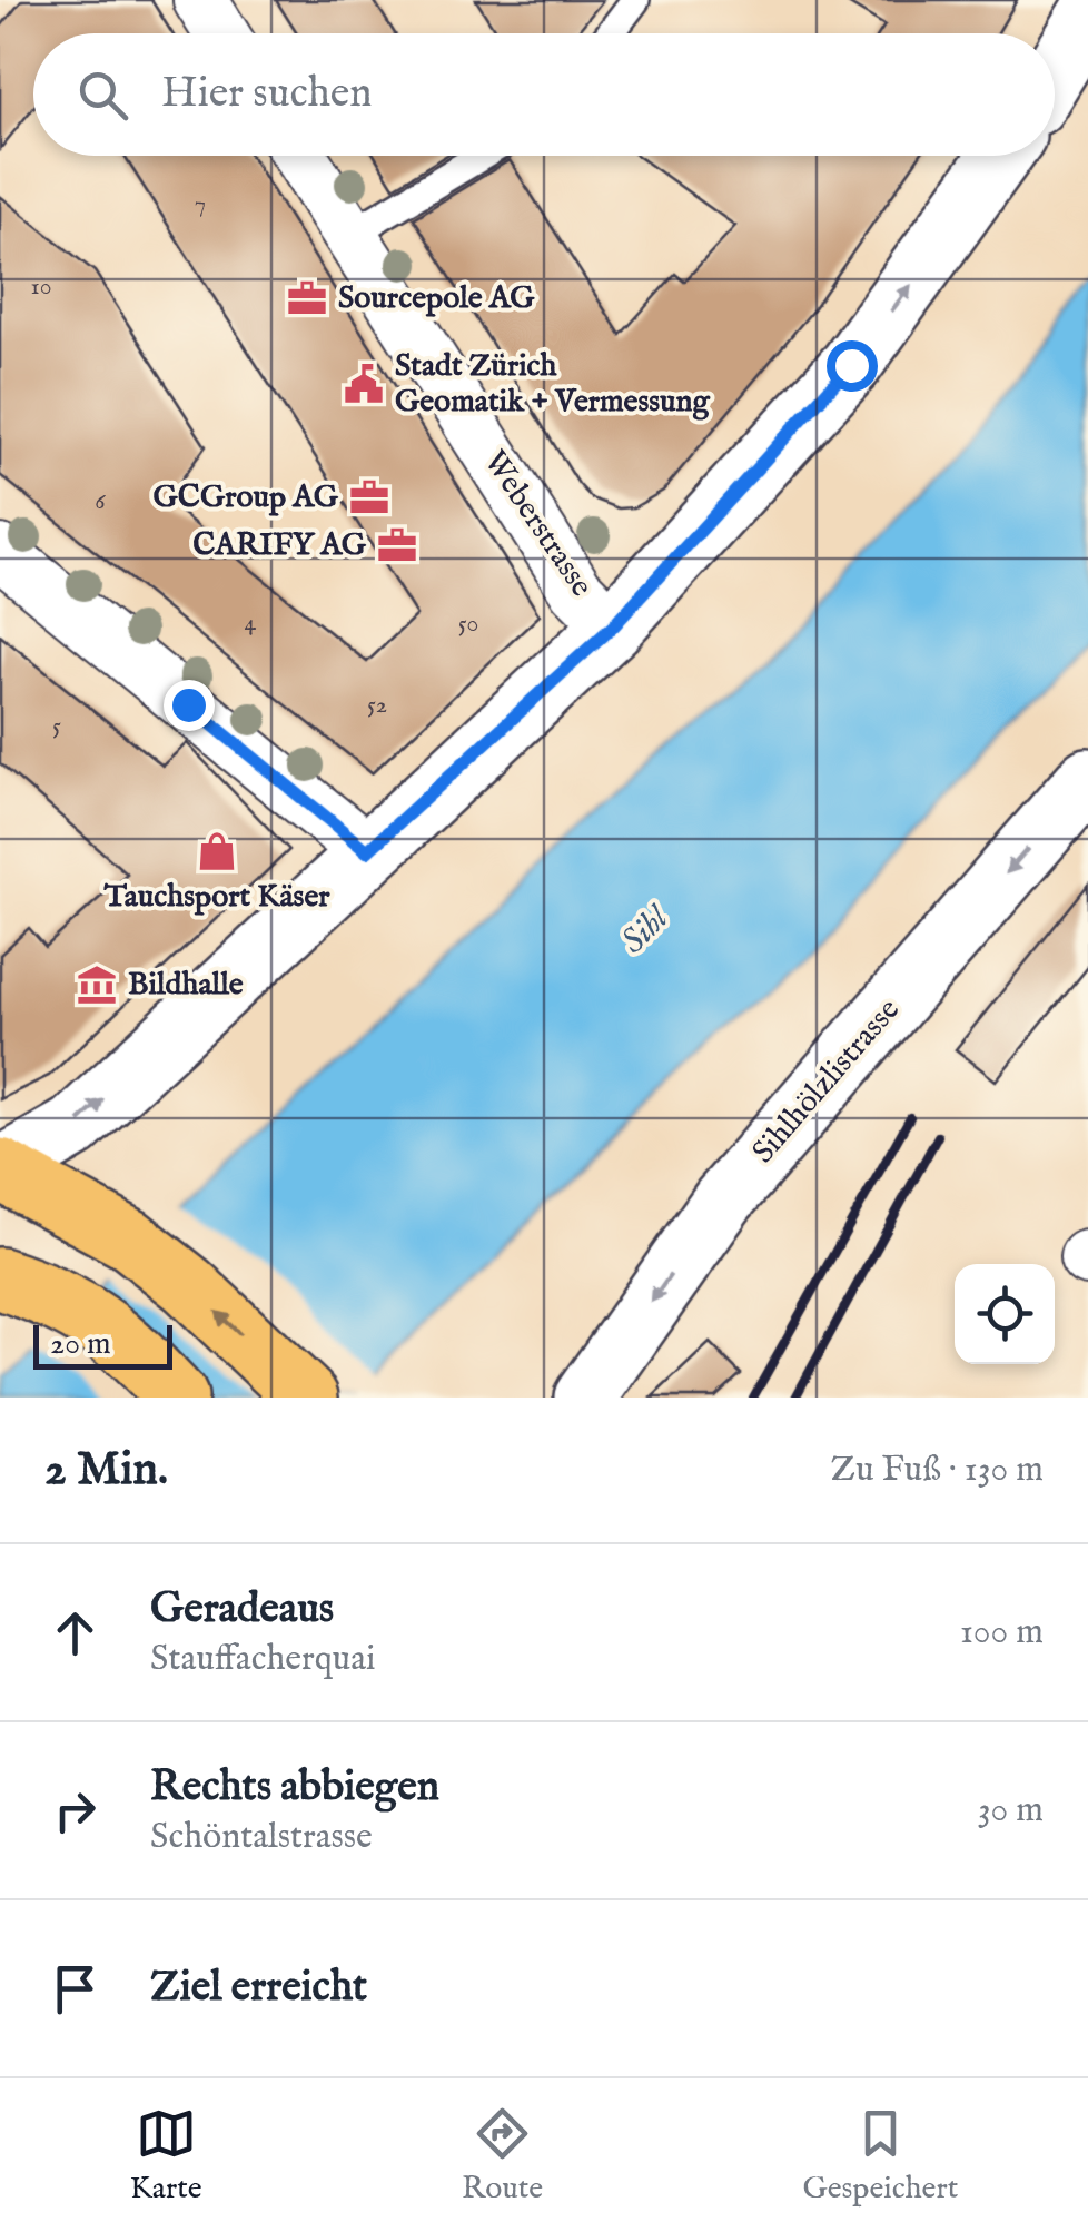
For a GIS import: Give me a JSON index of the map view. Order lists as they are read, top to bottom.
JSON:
{
  "streets": {
    "street": ["Weberstrasse", "Sihlhölzlistrasse"]
  },
  "water": ["Sihl"],
  "places": {
    "office": ["Sourcepole AG", "GCGroup AG", "CARIFY AG"],
    "public building": ["Stadt Zürich Geomatik + Vermessung"],
    "shop": ["Tauchsport Käser"],
    "museum": ["Bildhalle"]
  },
  "house_numbers": [
    "7",
    "10",
    "6",
    "4",
    "50",
    "52",
    "5"
  ],
  "scale_bar": "20 m",
  "page": {
    "search": "Hier suchen",
    "scale": "20 m",
    "heading": ["2 Min.", "Zu Fuß · 130 m"],
    "list": [
      ["Geradeaus", "Stauffacherquai", "100 m"],
      ["Rechts abbiegen", "Schöntalstrasse", "30 m"],
      "Ziel erreicht"
    ],
    "nav": ["Karte", "Route", "Gespeichert"]
  }
}
